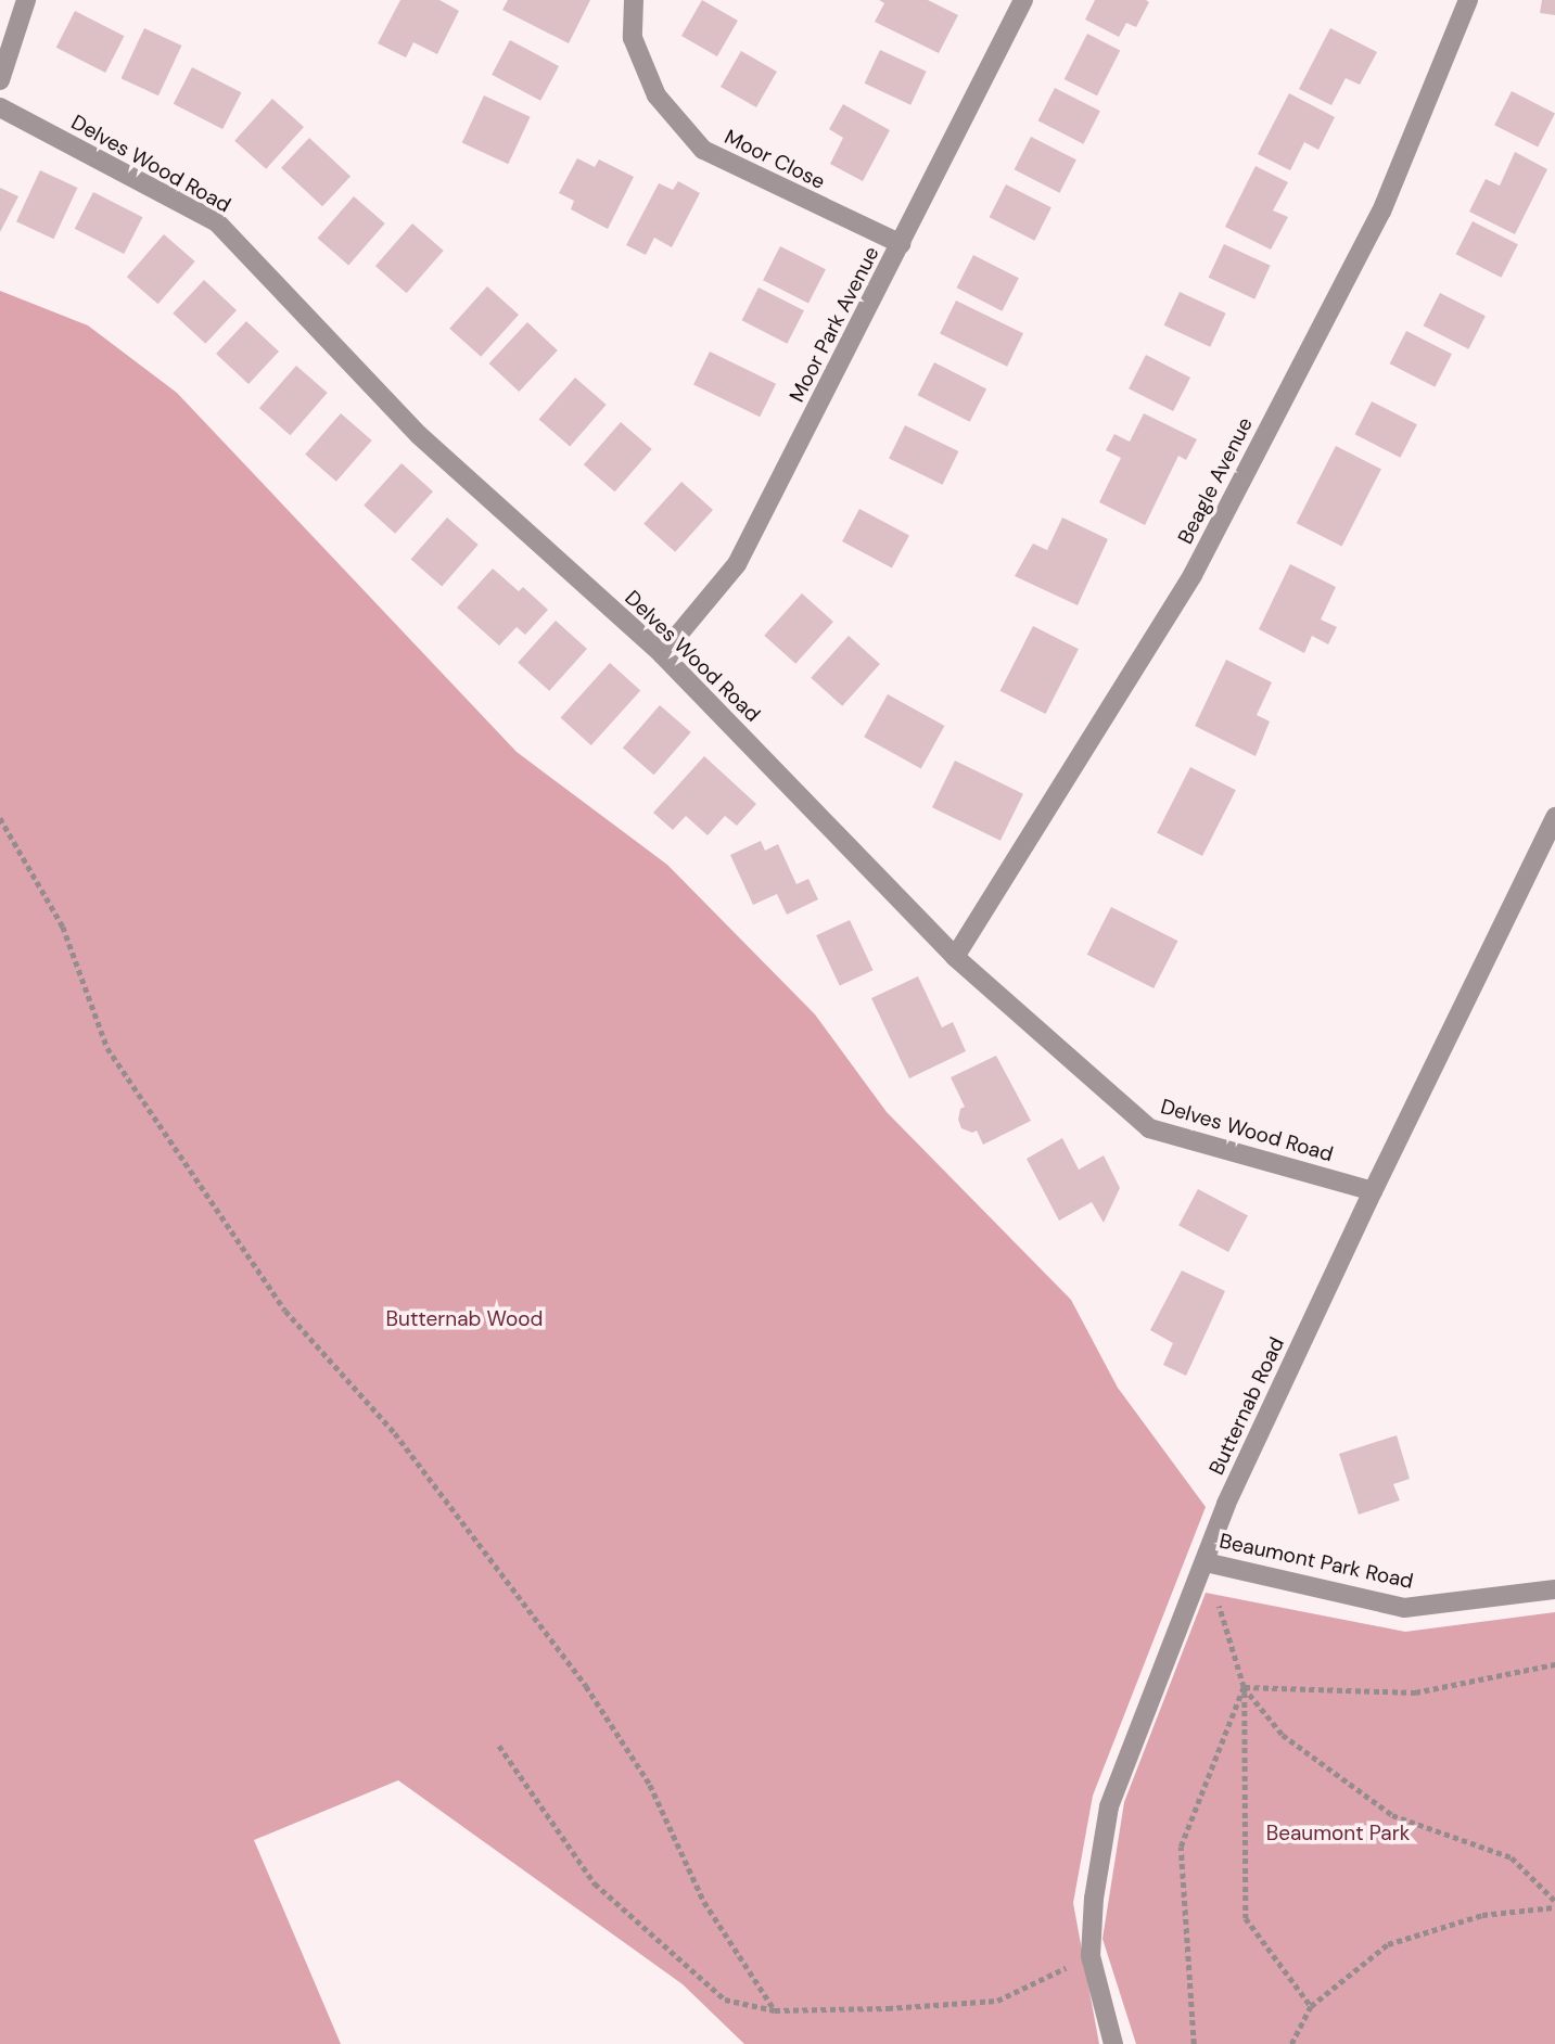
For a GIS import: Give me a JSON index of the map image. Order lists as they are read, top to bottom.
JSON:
{
  "streets": {
    "street": [
      "Moor Close",
      "Delves Wood Road",
      "Moor Park Avenue",
      "Beagle Avenue",
      "Butternab Road",
      "Beaumont Park Road"
    ]
  },
  "crossings": [
    ["Moor Close", "Moor Park Avenue"],
    ["Delves Wood Road", "Moor Park Avenue"],
    ["Delves Wood Road", "Beagle Avenue"],
    ["Delves Wood Road", "Butternab Road"],
    ["Butternab Road", "Beaumont Park Road"]
  ],
  "parks": ["Butternab Wood", "Beaumont Park"]
}
